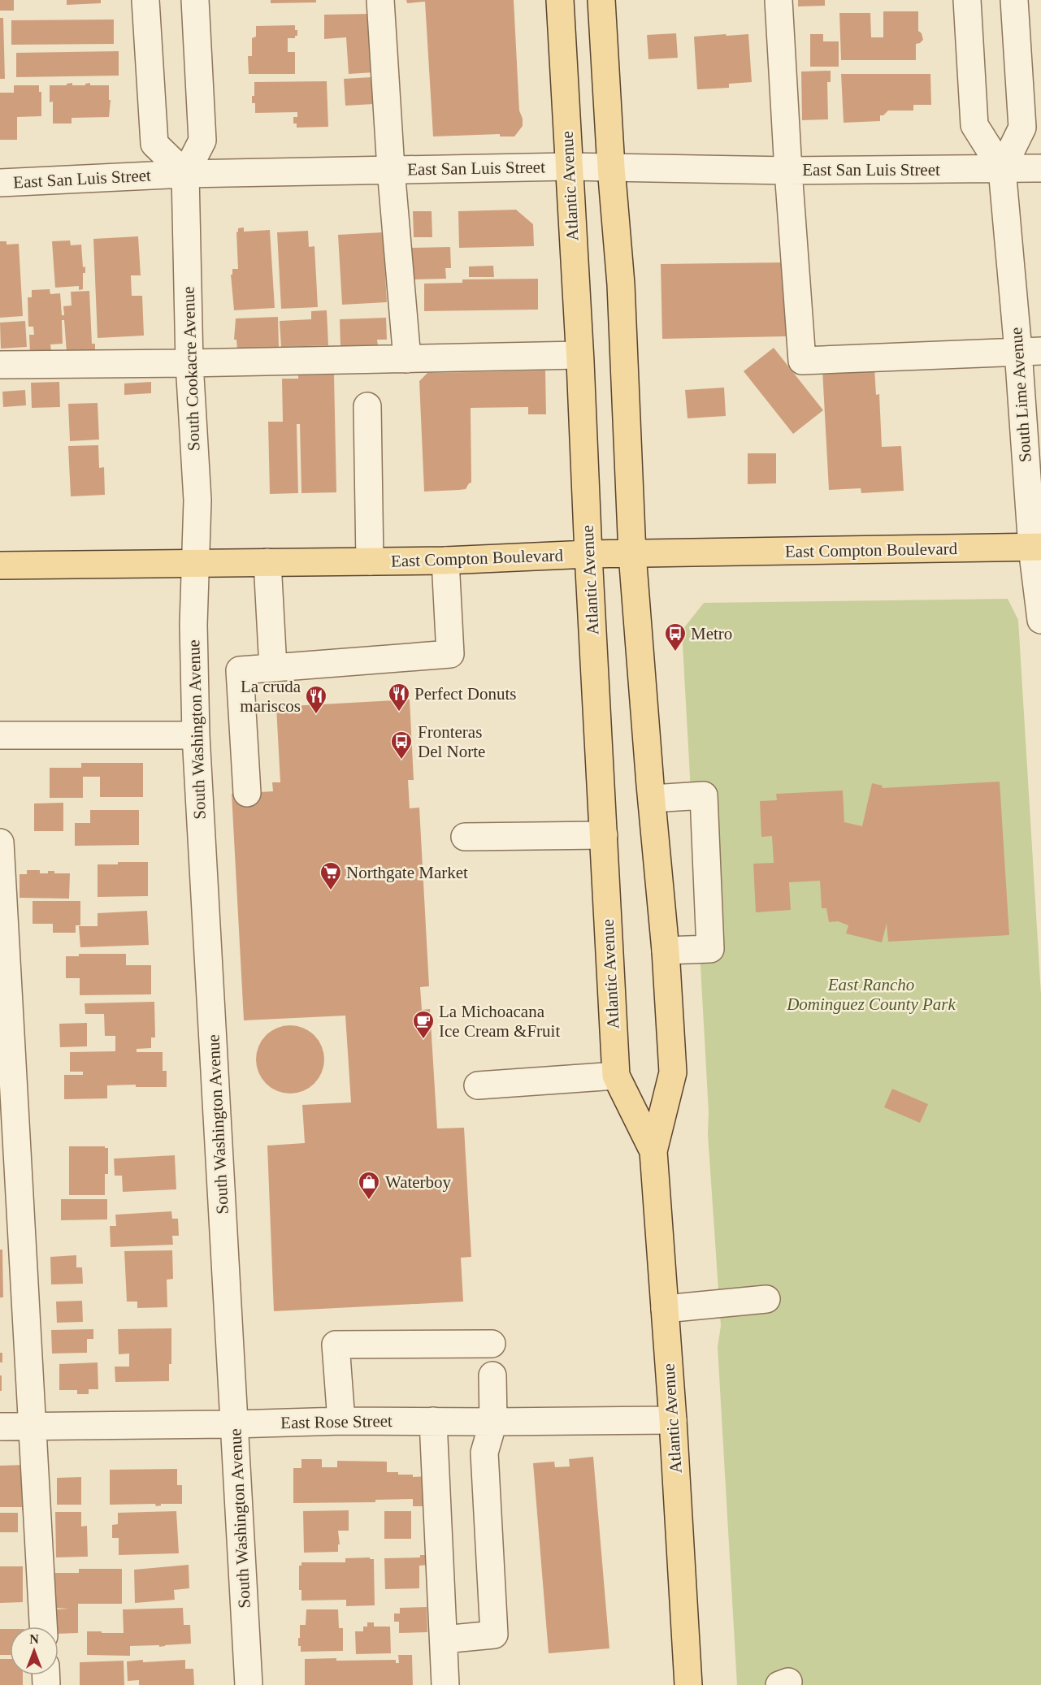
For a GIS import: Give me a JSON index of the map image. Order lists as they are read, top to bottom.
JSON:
{
  "streets": {
    "main road": ["Atlantic Avenue", "East Compton Boulevard"],
    "street": [
      "East San Luis Street",
      "South Cookacre Avenue",
      "South Lime Avenue",
      "South Washington Avenue",
      "East Rose Street"
    ]
  },
  "crossings": [
    ["East San Luis Street", "Atlantic Avenue"],
    ["East San Luis Street", "South Cookacre Avenue"],
    ["East San Luis Street", "South Lime Avenue"],
    ["Atlantic Avenue", "East Compton Boulevard"],
    ["Atlantic Avenue", "East Rose Street"],
    ["South Cookacre Avenue", "East Compton Boulevard"],
    ["South Cookacre Avenue", "South Washington Avenue"],
    ["South Lime Avenue", "East Compton Boulevard"],
    ["East Compton Boulevard", "South Washington Avenue"],
    ["South Washington Avenue", "East Rose Street"]
  ],
  "parks": ["East Rancho Dominguez County Park"],
  "places": {
    "bus stop": ["Metro", "Fronteras Del Norte"],
    "restaurant": ["Perfect Donuts", "La cruda mariscos"],
    "supermarket": ["Northgate Market"],
    "cafe": ["La Michoacana Ice Cream &Fruit"],
    "shop": ["Waterboy"]
  },
  "north": "top"
}
